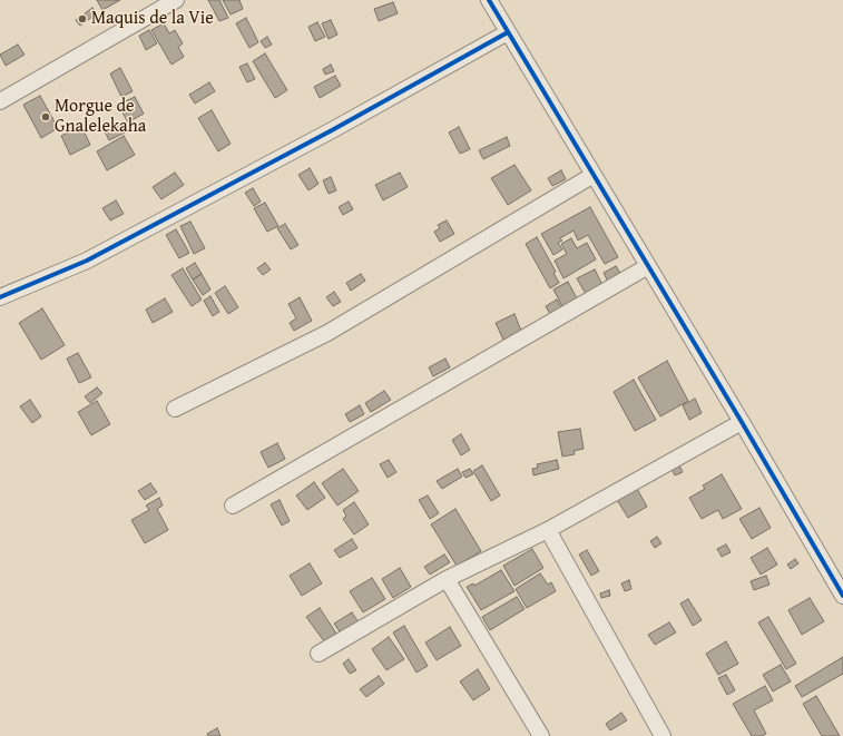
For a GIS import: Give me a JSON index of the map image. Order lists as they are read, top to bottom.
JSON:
{
  "places": ["Maquis de la Vie", "Morgue de Gnalelekaha"]
}
